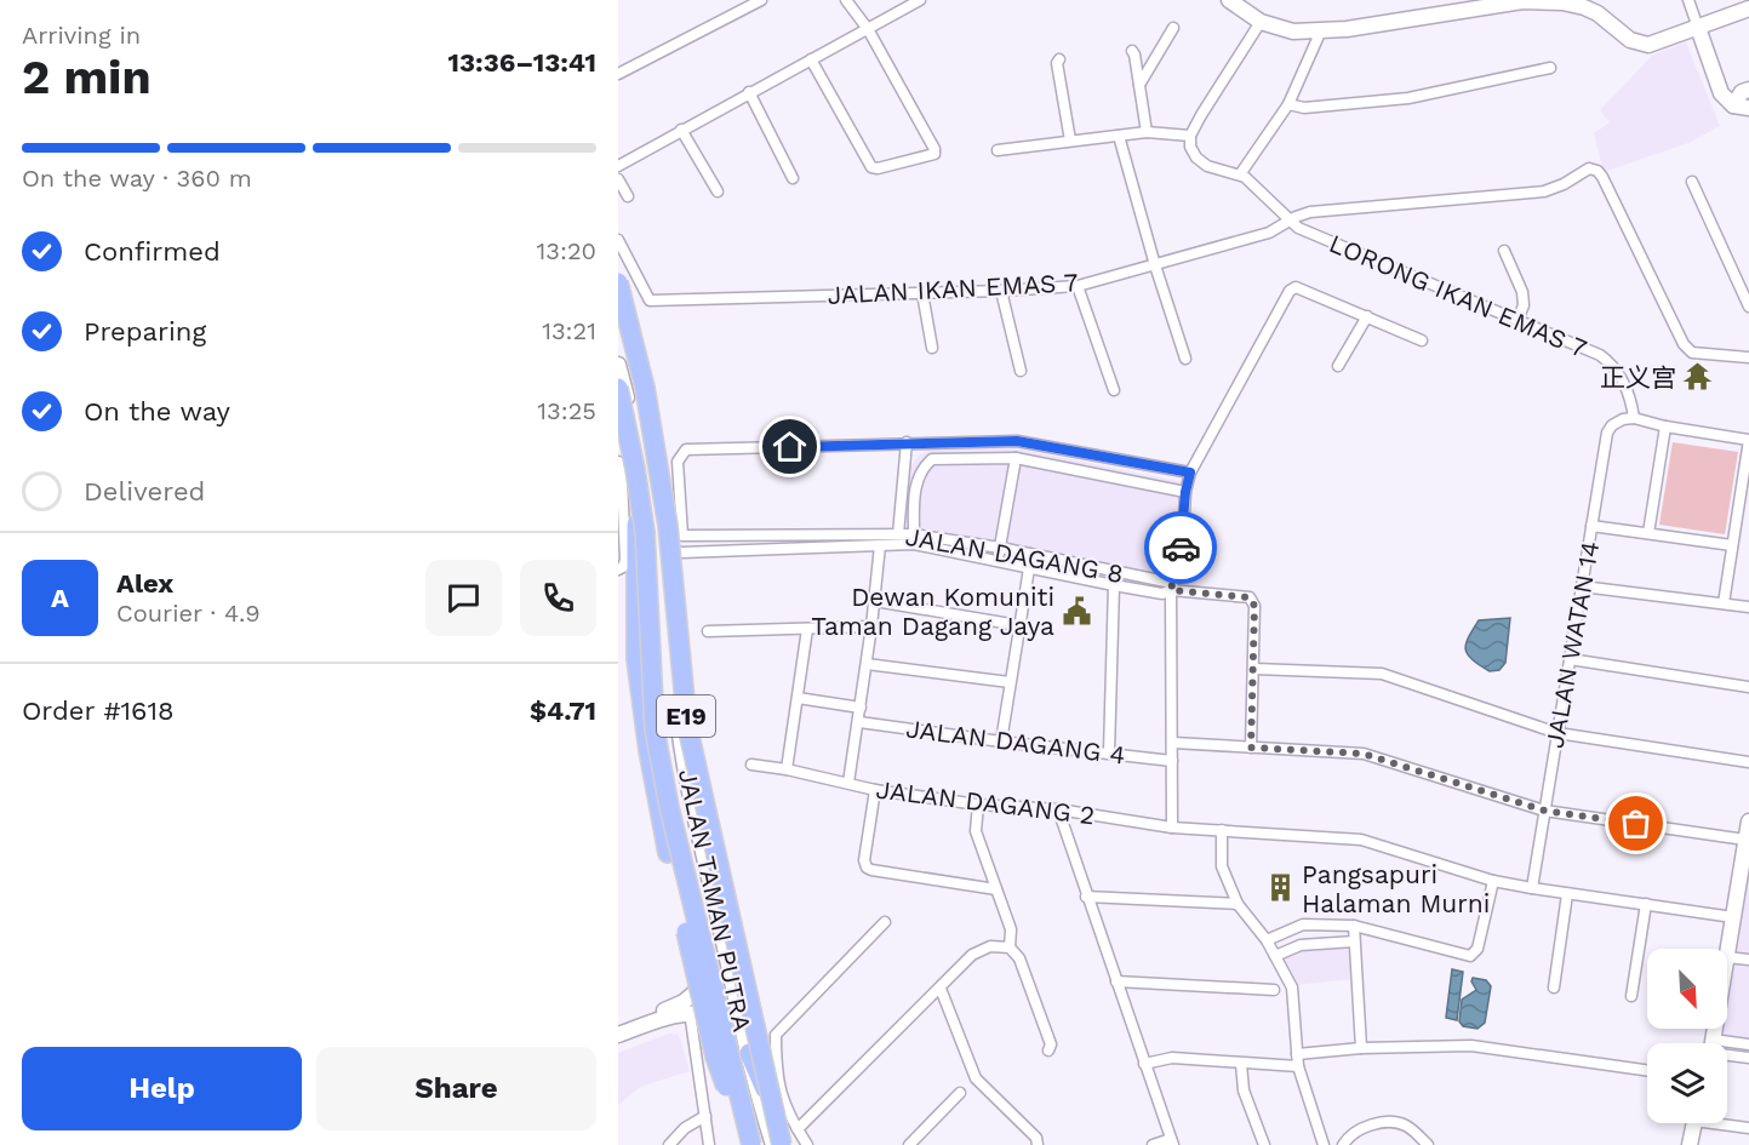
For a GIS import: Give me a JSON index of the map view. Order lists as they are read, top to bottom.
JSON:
{
  "streets": {
    "highway": ["E19"],
    "street": [
      "JALAN IKAN EMAS 7",
      "LORONG IKAN EMAS 7",
      "JALAN DAGANG 8",
      "JALAN WATAN 14",
      "JALAN DAGANG 4",
      "JALAN DAGANG 2",
      "JALAN TAMAN PUTRA"
    ]
  },
  "crossings": [
    ["JALAN IKAN EMAS 7", "LORONG IKAN EMAS 7"],
    ["LORONG IKAN EMAS 7", "JALAN WATAN 14"],
    ["JALAN WATAN 14", "JALAN DAGANG 2"],
    ["E19", "JALAN TAMAN PUTRA"]
  ],
  "places": {
    "temple": ["正义宫"],
    "public building": ["Dewan Komuniti Taman Dagang Jaya"],
    "building": ["Pangsapuri Halaman Murni"]
  },
  "north": "bottom right",
  "page": {
    "heading": ["2 min", "Arriving in", "13:36–13:41"],
    "panel": [
      "Alex",
      "Courier · 4.9",
      "Order #1618",
      "$4.71"
    ],
    "bar": "On the way · 360 m",
    "list": [
      ["Confirmed", "13:20"],
      ["Preparing", "13:21"],
      ["On the way", "13:25"],
      "Delivered"
    ],
    "round": "A",
    "buttons": ["Help", "Share"]
  }
}
